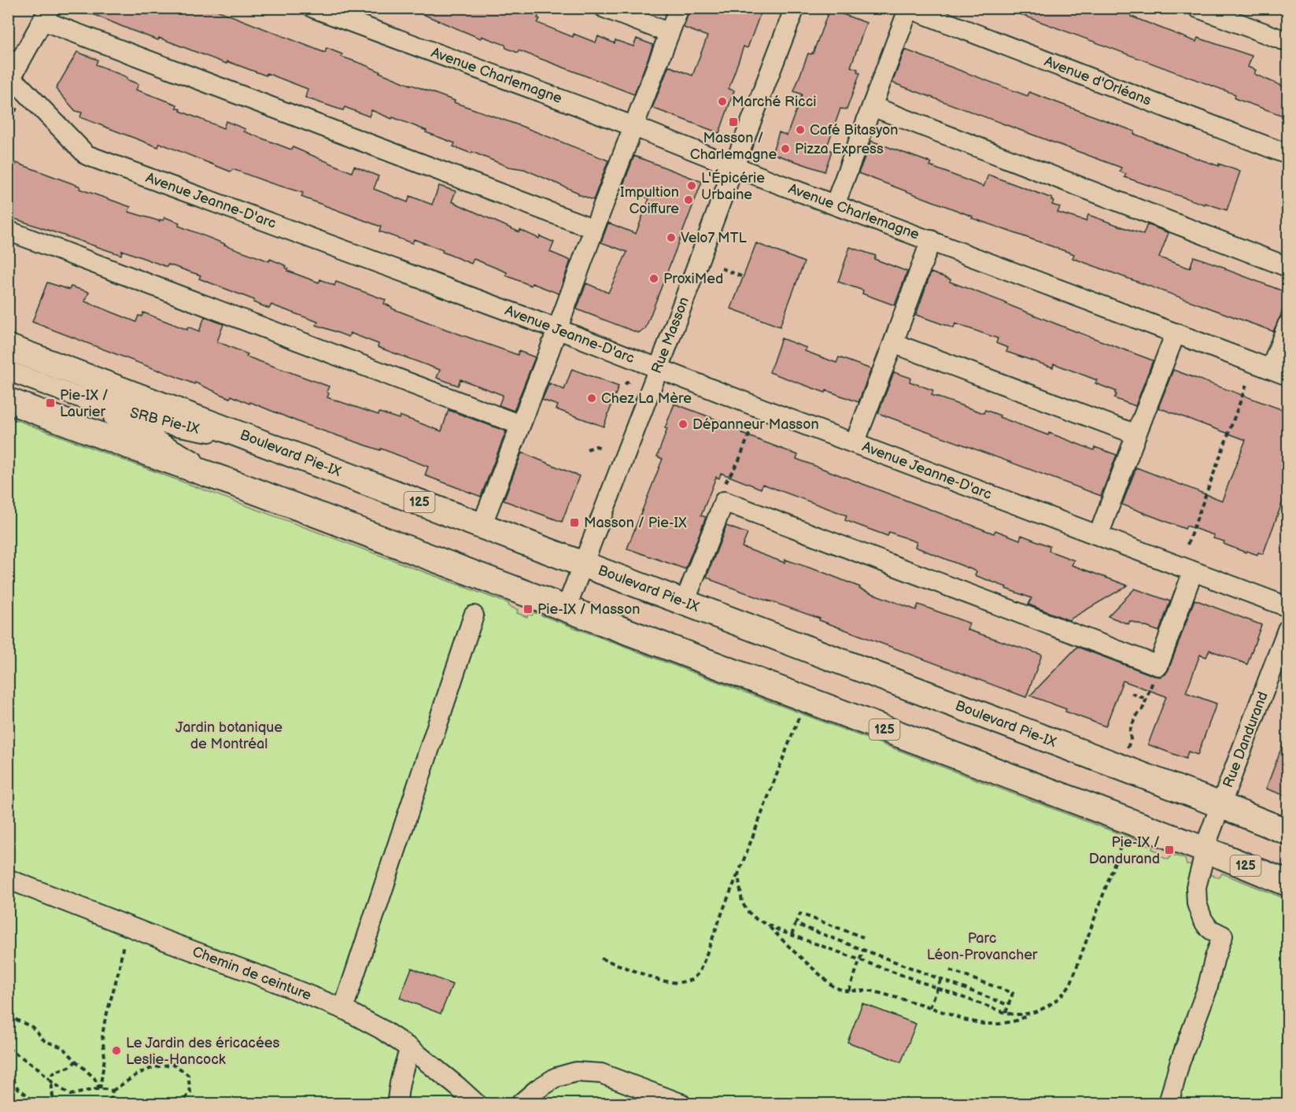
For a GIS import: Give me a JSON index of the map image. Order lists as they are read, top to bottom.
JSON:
{
  "streets": {
    "main road": ["Boulevard Pie-IX", "125"],
    "street": [
      "Avenue Charlemagne",
      "Avenue d'Orléans",
      "Avenue Jeanne-D'arc",
      "Rue Masson",
      "SRB Pie-IX",
      "Rue Dandurand",
      "Chemin de ceinture"
    ]
  },
  "crossings": [
    ["Avenue Charlemagne", "Rue Masson"],
    ["Avenue Jeanne-D'arc", "Rue Masson"],
    ["Rue Masson", "Boulevard Pie-IX"],
    ["Rue Masson", "125"],
    ["SRB Pie-IX", "Boulevard Pie-IX"],
    ["SRB Pie-IX", "125"],
    ["Boulevard Pie-IX", "Rue Dandurand"],
    ["125", "Rue Dandurand"]
  ],
  "parks": ["Jardin botanique de Montréal", "Parc Léon-Provancher"],
  "places": {
    "other": [
      "Marché Ricci",
      "Café Bitasyon",
      "Pizza Express",
      "L'Épicérie Urbaine",
      "Impultion Coiffure",
      "Velo7 MTL",
      "ProxiMed",
      "Chez La Mère",
      "Dépanneur Masson",
      "Le Jardin des éricacées Leslie-Hancock"
    ],
    "transit": [
      "Masson / Charlemagne",
      "Pie-IX / Laurier",
      "Masson / Pie-IX",
      "Pie-IX / Masson",
      "Pie-IX / Dandurand"
    ]
  }
}
